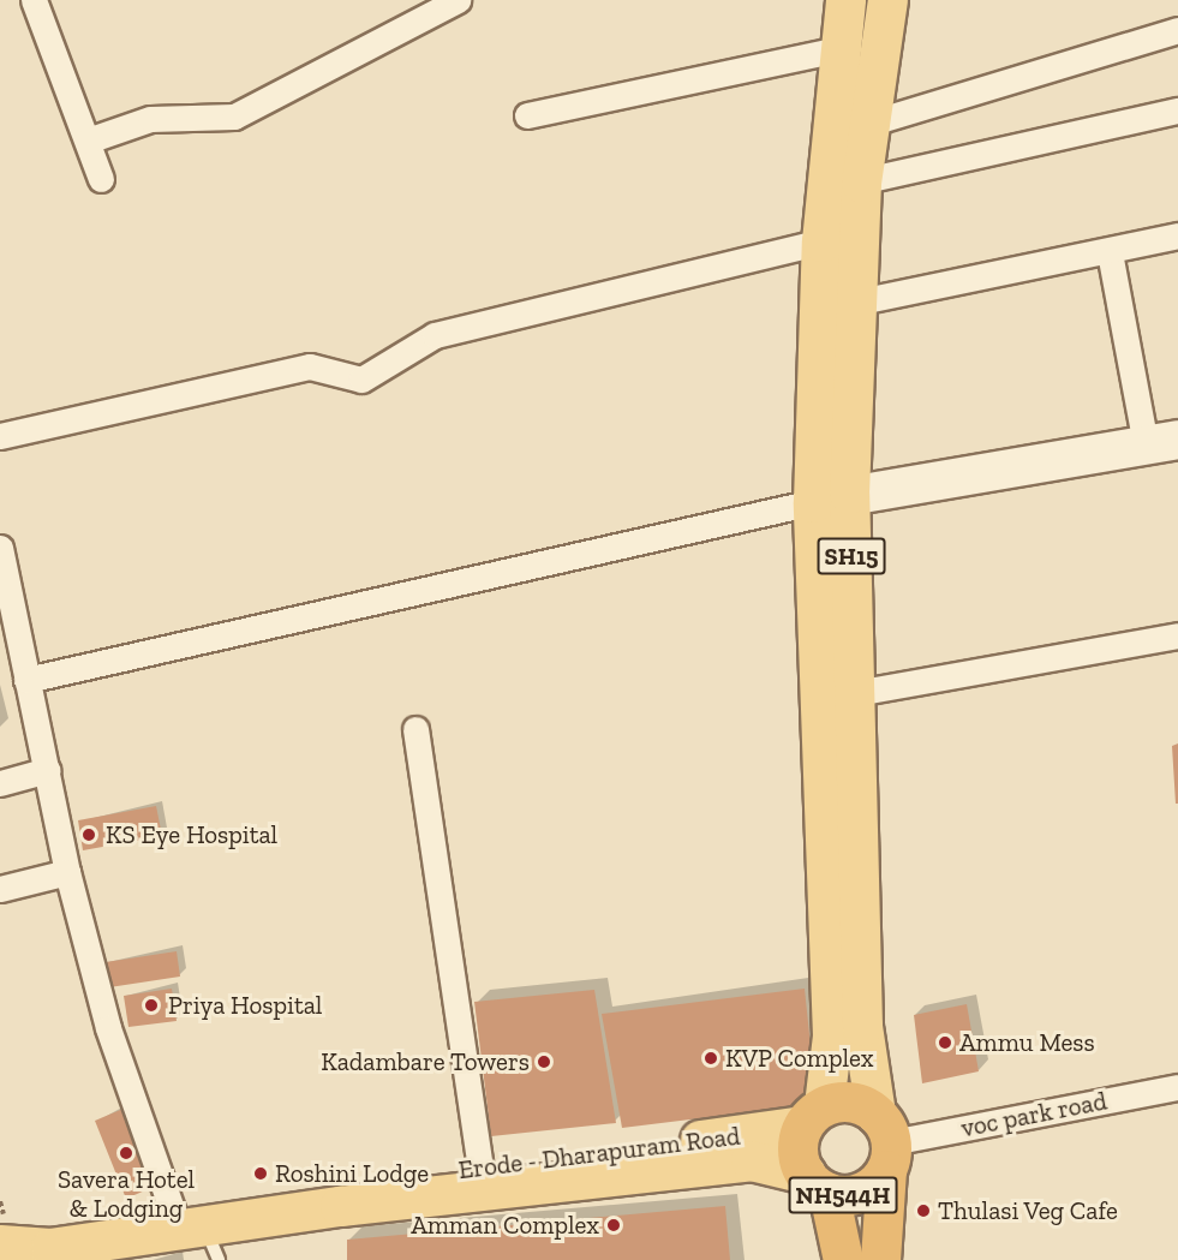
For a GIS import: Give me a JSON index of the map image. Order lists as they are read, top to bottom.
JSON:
{
  "streets": {
    "highway": ["NH544H"],
    "main road": ["SH15", "Erode - Dharapuram Road"],
    "street": ["voc park road"]
  },
  "crossings": [
    ["SH15", "voc park road"],
    ["SH15", "Erode - Dharapuram Road"],
    ["SH15", "NH544H"],
    ["voc park road", "Erode - Dharapuram Road"],
    ["voc park road", "NH544H"],
    ["Erode - Dharapuram Road", "NH544H"]
  ],
  "places": [
    "KS Eye Hospital",
    "Priya Hospital",
    "Ammu Mess",
    "KVP Complex",
    "Kadambare Towers",
    "Savera Hotel & Lodging",
    "Roshini Lodge",
    "Thulasi Veg Cafe",
    "Amman Complex"
  ]
}
